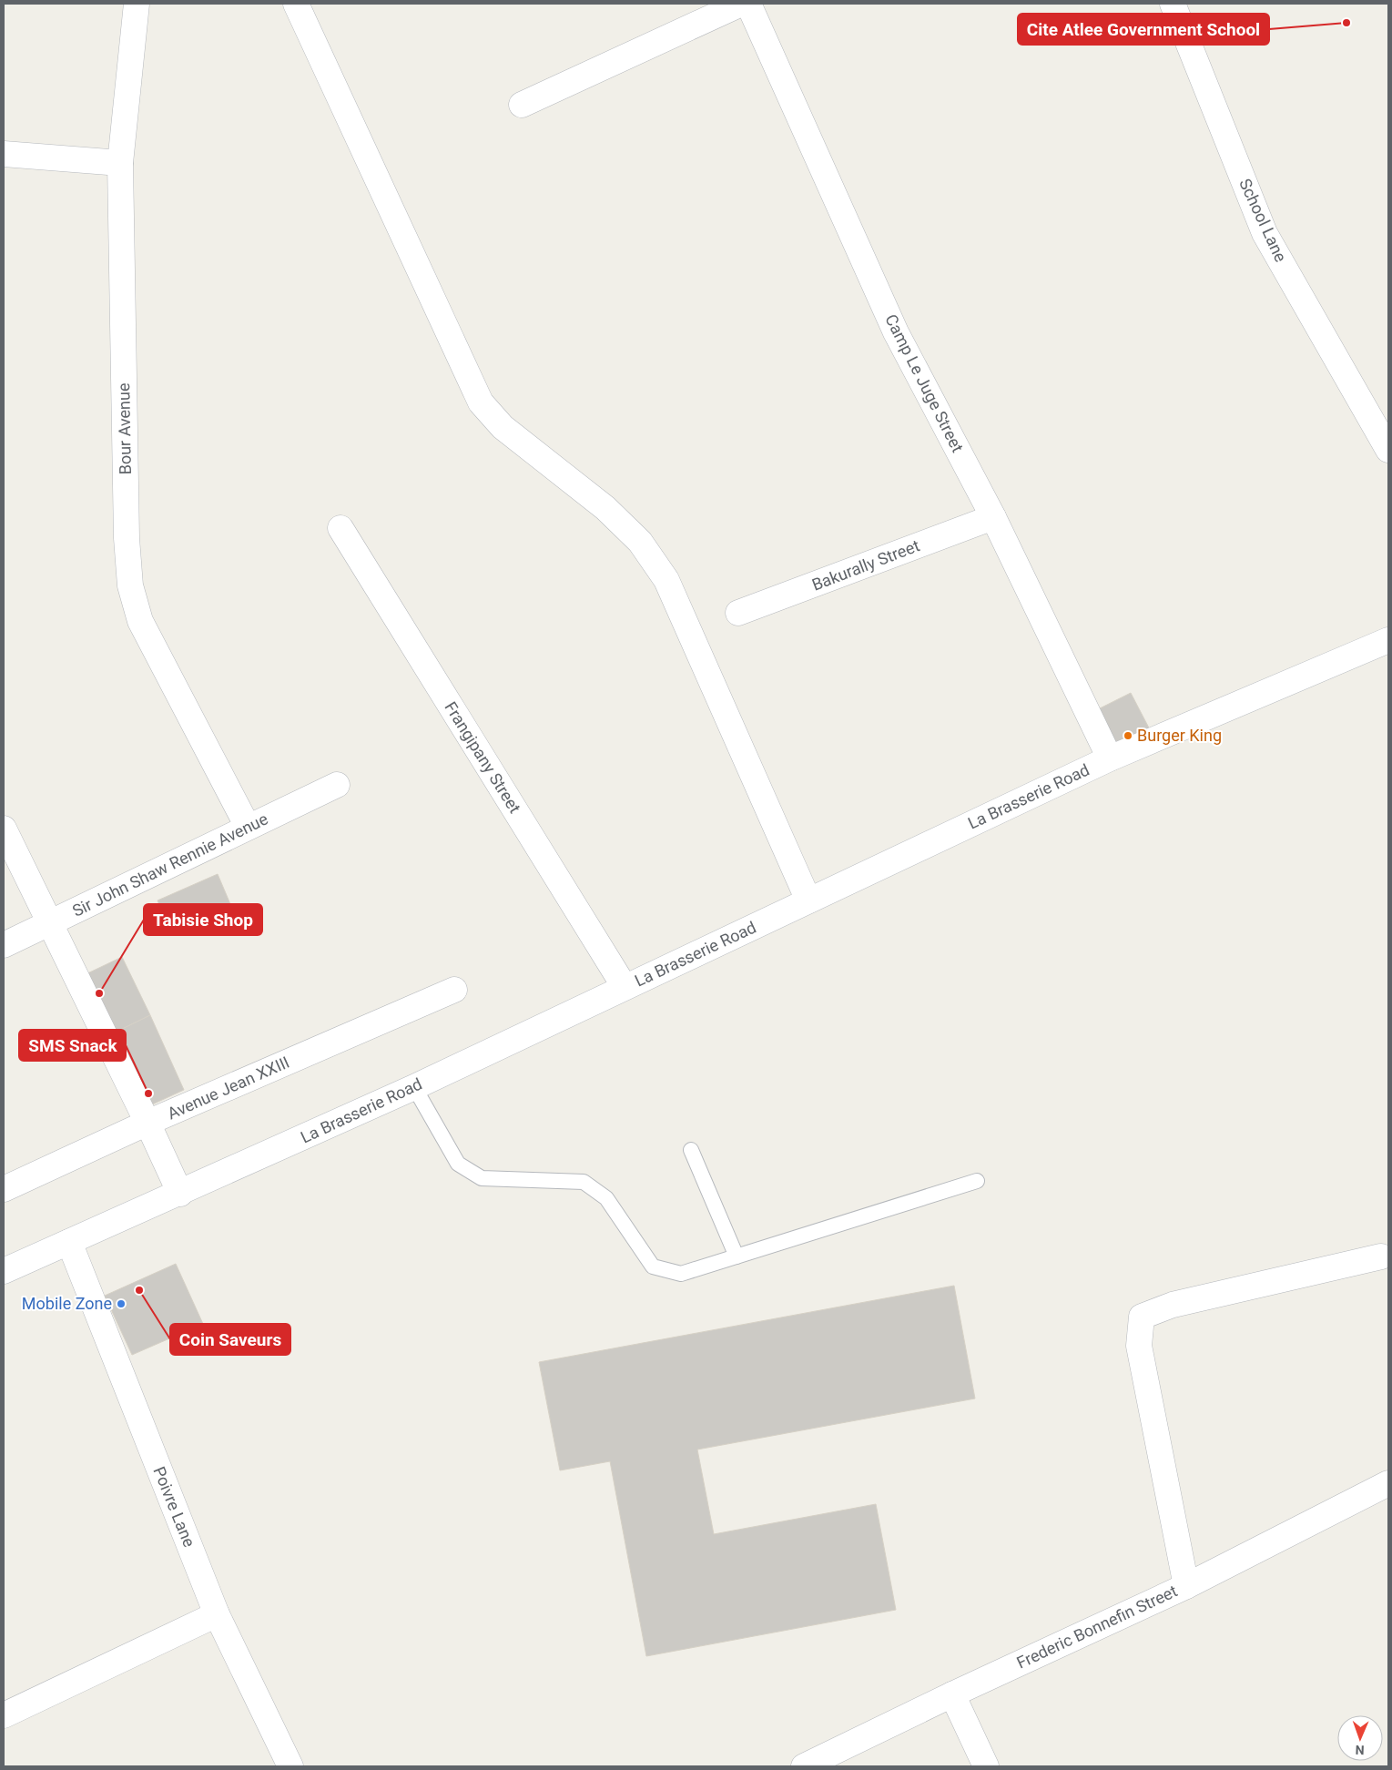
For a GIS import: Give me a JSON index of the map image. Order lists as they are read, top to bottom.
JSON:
{
  "streets": {
    "street": [
      "School Lane",
      "Camp Le Juge Street",
      "Bour Avenue",
      "Bakurally Street",
      "Frangipany Street",
      "La Brasserie Road",
      "Sir John Shaw Rennie Avenue",
      "Avenue Jean XXIII",
      "Poivre Lane",
      "Frederic Bonnefin Street"
    ]
  },
  "crossings": [
    ["Camp Le Juge Street", "Bakurally Street"],
    ["Camp Le Juge Street", "La Brasserie Road"],
    ["Bour Avenue", "Sir John Shaw Rennie Avenue"],
    ["Frangipany Street", "La Brasserie Road"],
    ["La Brasserie Road", "Poivre Lane"]
  ],
  "places": [
    "Cite Atlee Government School",
    "Burger King",
    "Tabisie Shop",
    "SMS Snack",
    "Coin Saveurs",
    "Mobile Zone"
  ],
  "north": "bottom"
}
